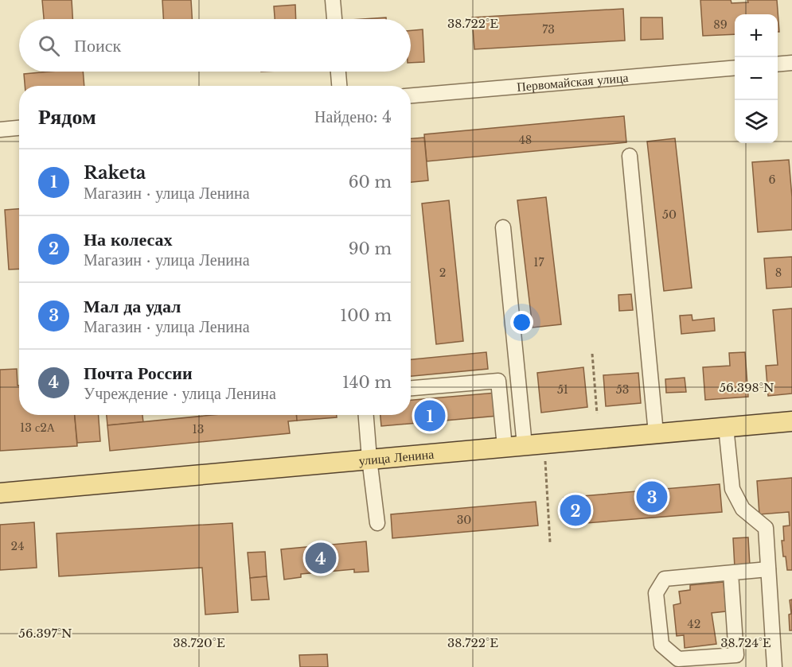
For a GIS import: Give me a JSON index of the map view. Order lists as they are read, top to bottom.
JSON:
{
  "streets": {
    "main road": ["улица Ленина"],
    "street": ["Первомайская улица"]
  },
  "house_numbers": [
    "89",
    "73",
    "48",
    "6",
    "50",
    "17",
    "2",
    "8",
    "51",
    "53",
    "13 с2А",
    "13",
    "30",
    "24",
    "42"
  ],
  "page": {
    "map_buttons": ["+", "−"],
    "search": "Поиск",
    "heading": ["Рядом", "Найдено: 4"],
    "list": [
      {
        "mark": "1",
        "name": "Raketa",
        "note": "Магазин · улица Ленина",
        "value": "60 m"
      },
      {
        "mark": "2",
        "name": "На колесах",
        "note": "Магазин · улица Ленина",
        "value": "90 m"
      },
      {
        "mark": "3",
        "name": "Мал да удал",
        "note": "Магазин · улица Ленина",
        "value": "100 m"
      },
      {
        "mark": "4",
        "name": "Почта России",
        "note": "Учреждение · улица Ленина",
        "value": "140 m"
      }
    ],
    "pins": [
      "1",
      "3",
      "2",
      "4"
    ]
  },
  "coordinates": [
    "38.722°E",
    "56.398°N",
    "56.397°N",
    "38.720°E",
    "38.724°E"
  ]
}
